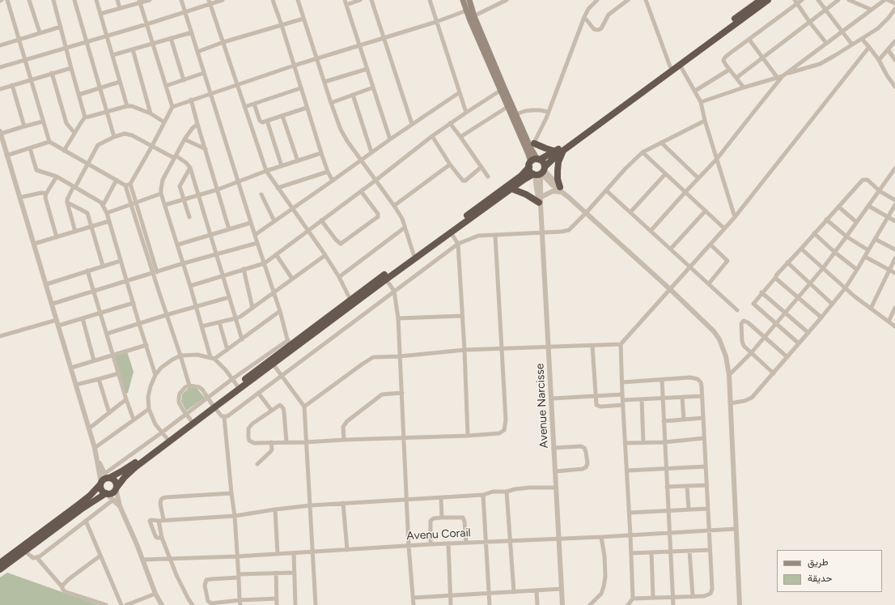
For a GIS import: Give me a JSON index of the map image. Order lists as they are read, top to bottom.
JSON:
{
  "streets": {
    "street": ["Avenue Narcisse", "Avenu Corail"]
  },
  "crossings": [
    ["Avenue Narcisse", "Avenu Corail"]
  ],
  "legend": ["طريق", "حديقة"]
}
